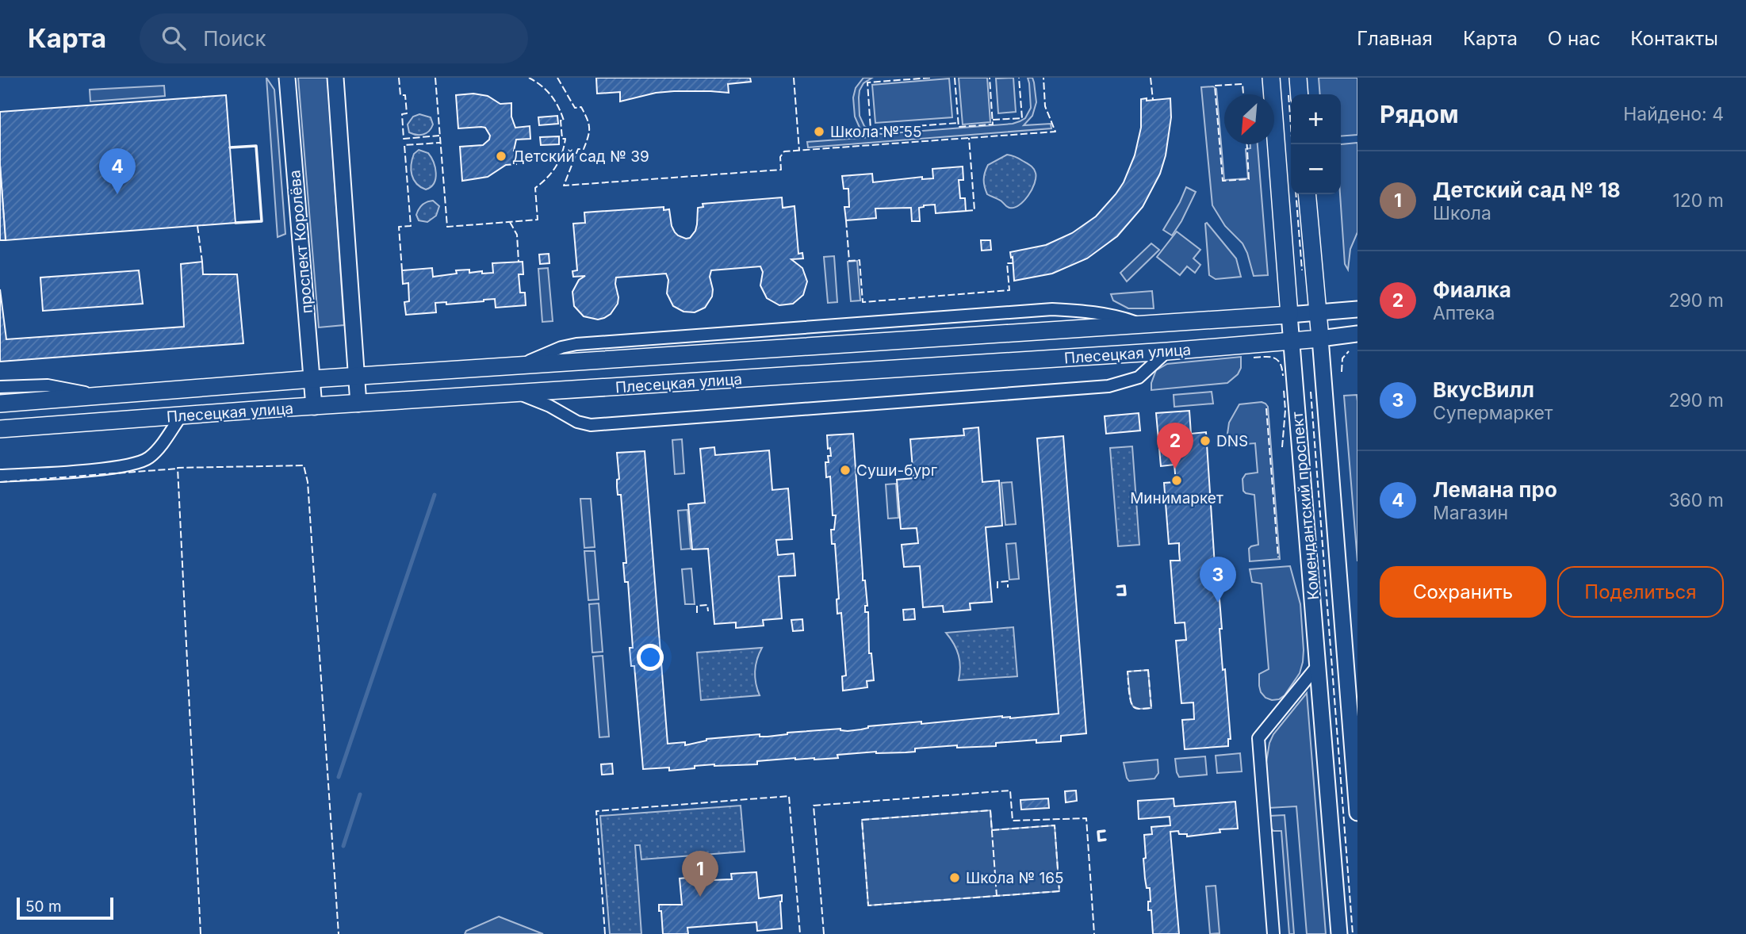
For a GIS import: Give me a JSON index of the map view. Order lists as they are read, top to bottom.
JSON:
{
  "streets": {
    "main road": ["Плесецкая улица", "Комендантский проспект"],
    "street": ["проспект Королёва"]
  },
  "crossings": [
    ["проспект Королёва", "Плесецкая улица"],
    ["Плесецкая улица", "Комендантский проспект"]
  ],
  "places": [
    "Школа № 55",
    "Детский сад № 39",
    "DNS",
    "Суши-бург",
    "Минимаркет",
    "Школа № 165"
  ],
  "scale_bar": "50 m",
  "north": "bottom left",
  "page": {
    "header": "Карта",
    "search": "Поиск",
    "nav": [
      "Главная",
      "Карта",
      "О нас",
      "Контакты"
    ],
    "heading": ["Рядом", "Найдено: 4"],
    "map_buttons": ["+", "−"],
    "pins": [
      "4",
      "2",
      "3",
      "1"
    ],
    "list": [
      {
        "mark": "1",
        "name": "Детский сад № 18",
        "note": "Школа",
        "value": "120 m"
      },
      {
        "mark": "2",
        "name": "Фиалка",
        "note": "Аптека",
        "value": "290 m"
      },
      {
        "mark": "3",
        "name": "ВкусВилл",
        "note": "Супермаркет",
        "value": "290 m"
      },
      {
        "mark": "4",
        "name": "Лемана про",
        "note": "Магазин",
        "value": "360 m"
      }
    ],
    "buttons": ["Сохранить", "Поделиться"],
    "scale": "50 m"
  }
}
